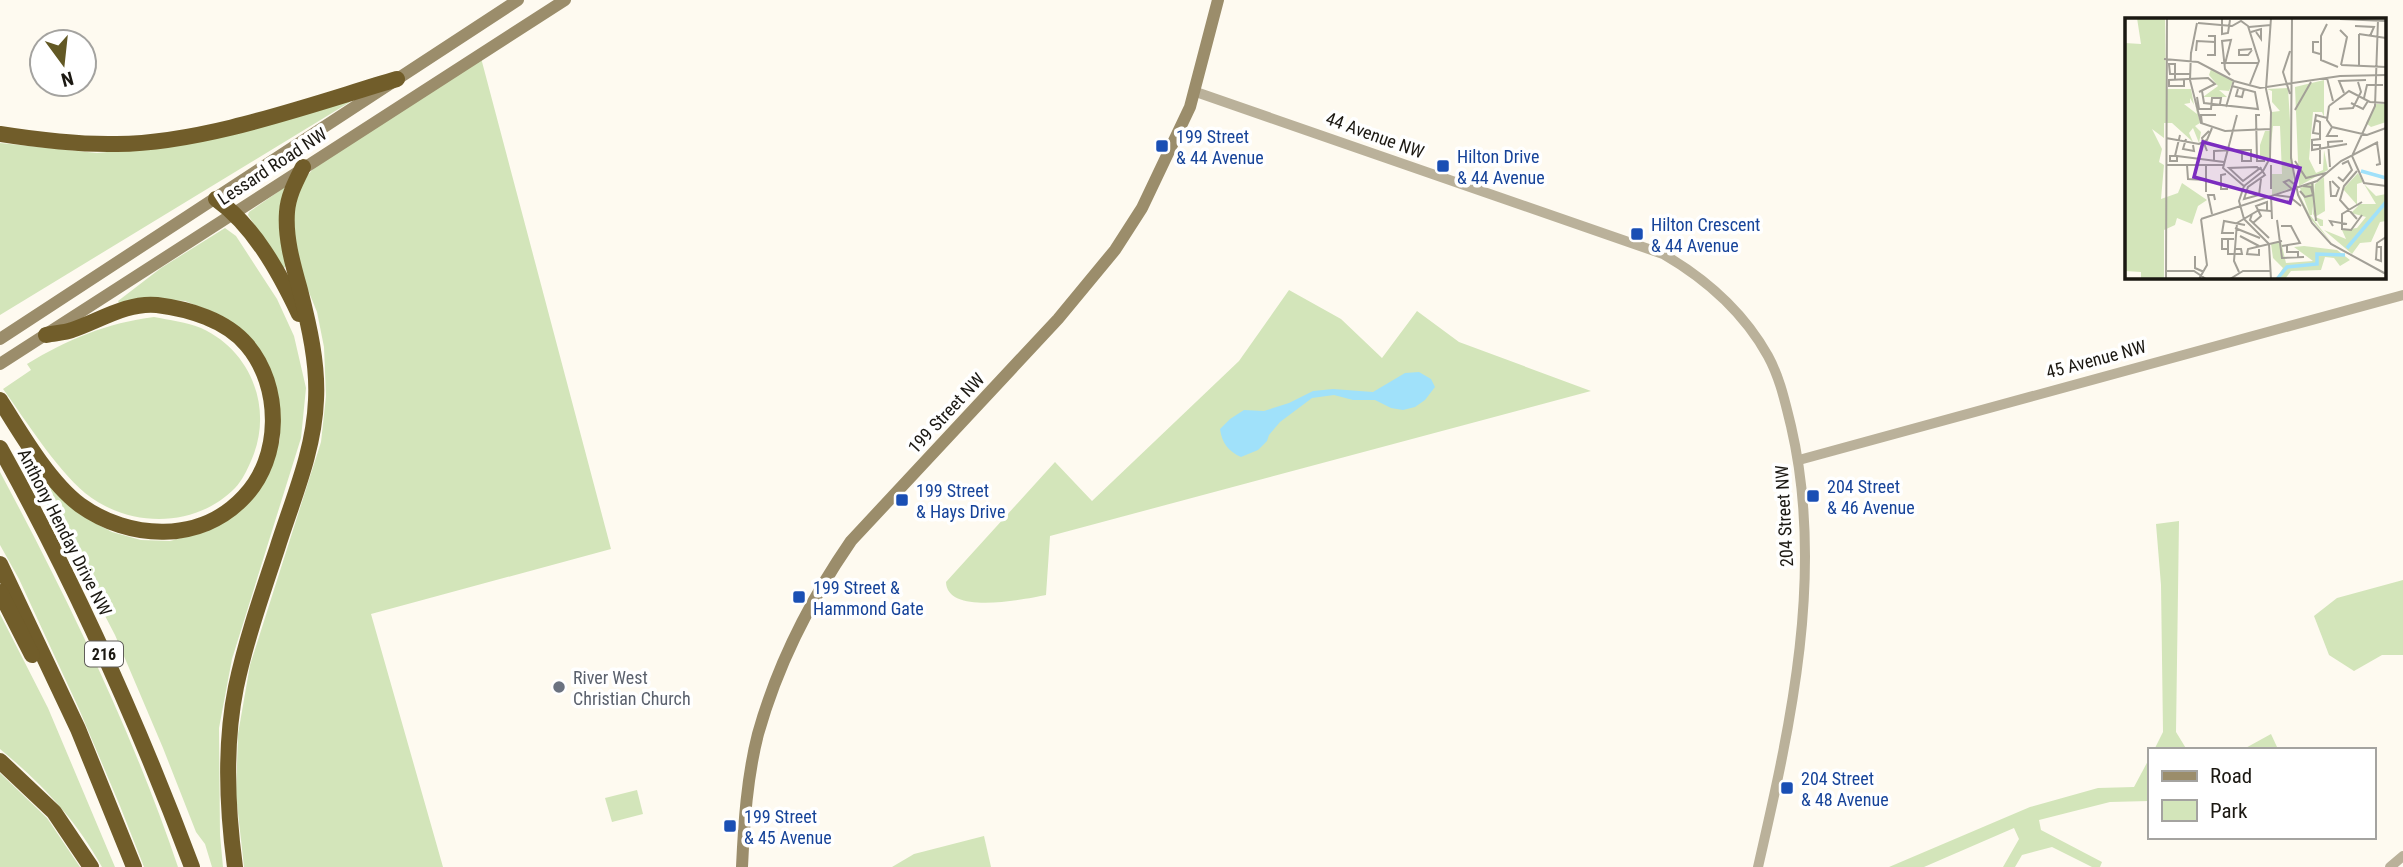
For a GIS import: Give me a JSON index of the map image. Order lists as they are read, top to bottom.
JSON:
{
  "streets": {
    "highway": ["Anthony Henday Drive NW", "216"],
    "main road": ["Lessard Road NW", "199 Street NW"],
    "street": ["44 Avenue NW", "45 Avenue NW", "204 Street NW"]
  },
  "crossings": [
    ["44 Avenue NW", "199 Street NW"],
    ["44 Avenue NW", "204 Street NW"],
    ["45 Avenue NW", "204 Street NW"]
  ],
  "places": {
    "transit": [
      "199 Street & 44 Avenue",
      "Hilton Drive & 44 Avenue",
      "Hilton Crescent & 44 Avenue",
      "204 Street & 46 Avenue",
      "199 Street & Hays Drive",
      "199 Street & Hammond Gate",
      "204 Street & 48 Avenue",
      "199 Street & 45 Avenue"
    ],
    "other": ["River West Christian Church"]
  },
  "legend": ["Road", "Park"],
  "north": "bottom"
}
